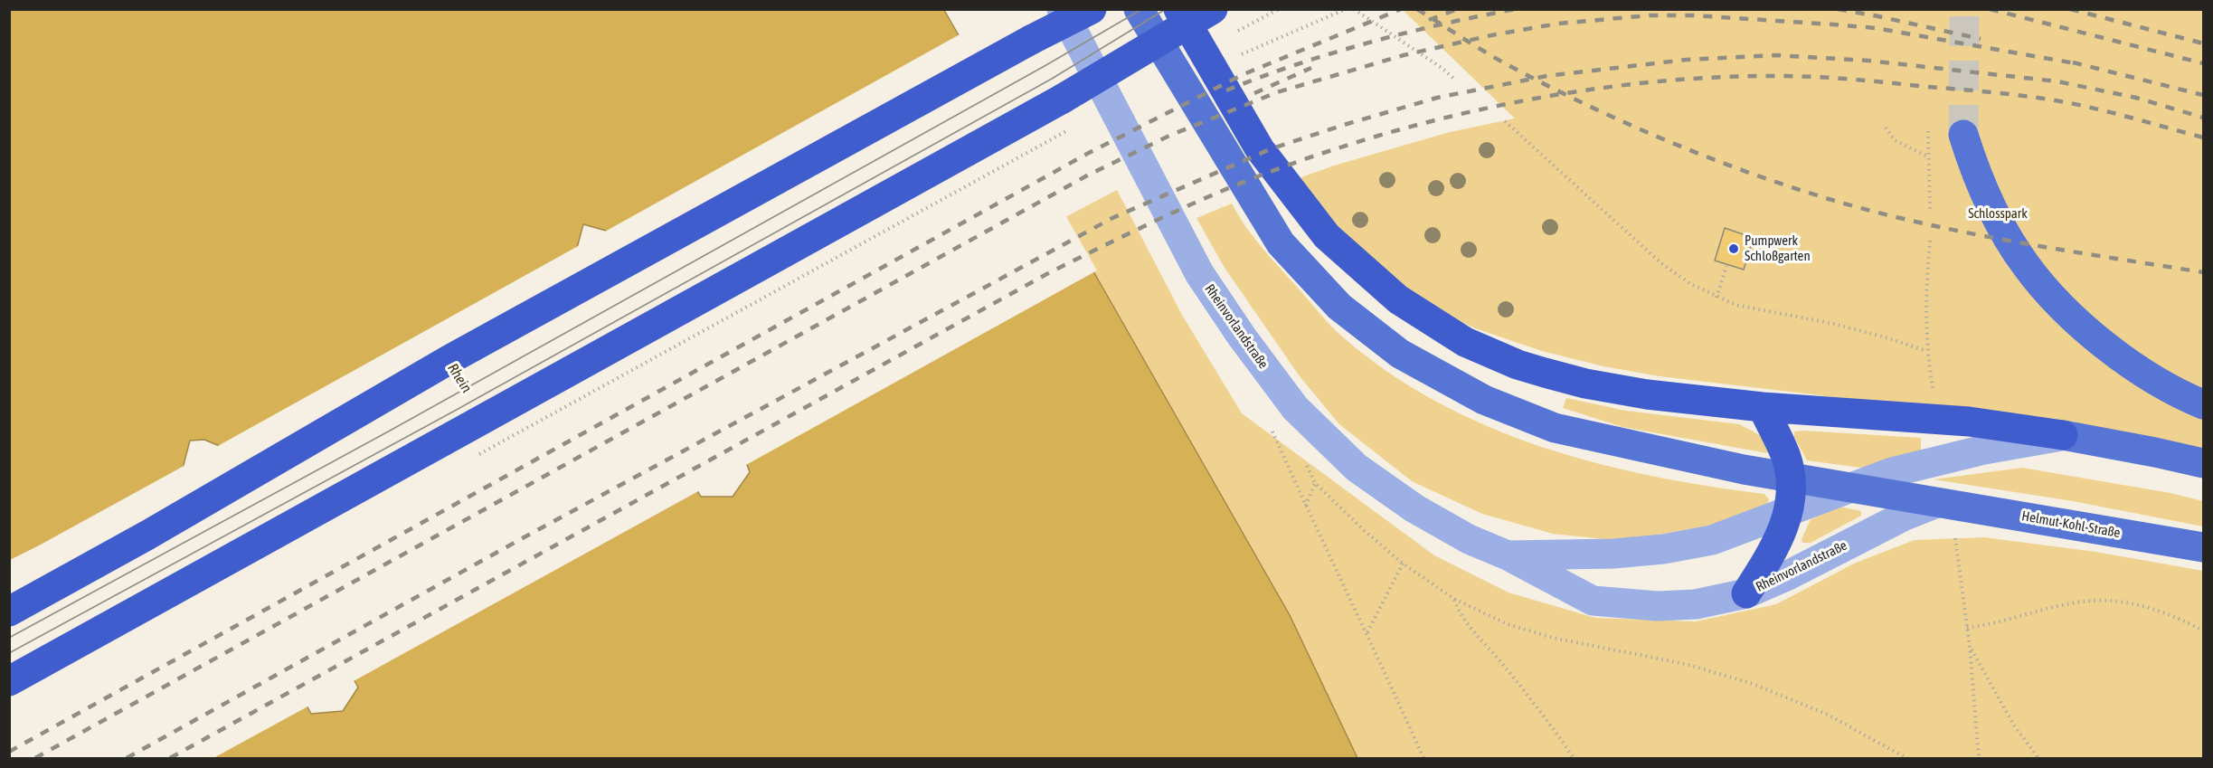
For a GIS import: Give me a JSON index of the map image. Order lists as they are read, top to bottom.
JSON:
{
  "streets": {
    "main road": ["Helmut-Kohl-Straße"],
    "street": ["Rheinvorlandstraße"]
  },
  "crossings": [
    ["Rheinvorlandstraße", "Helmut-Kohl-Straße"]
  ],
  "water": ["Rhein"],
  "parks": ["Schlosspark"],
  "places": ["Pumpwerk Schloßgarten"]
}
